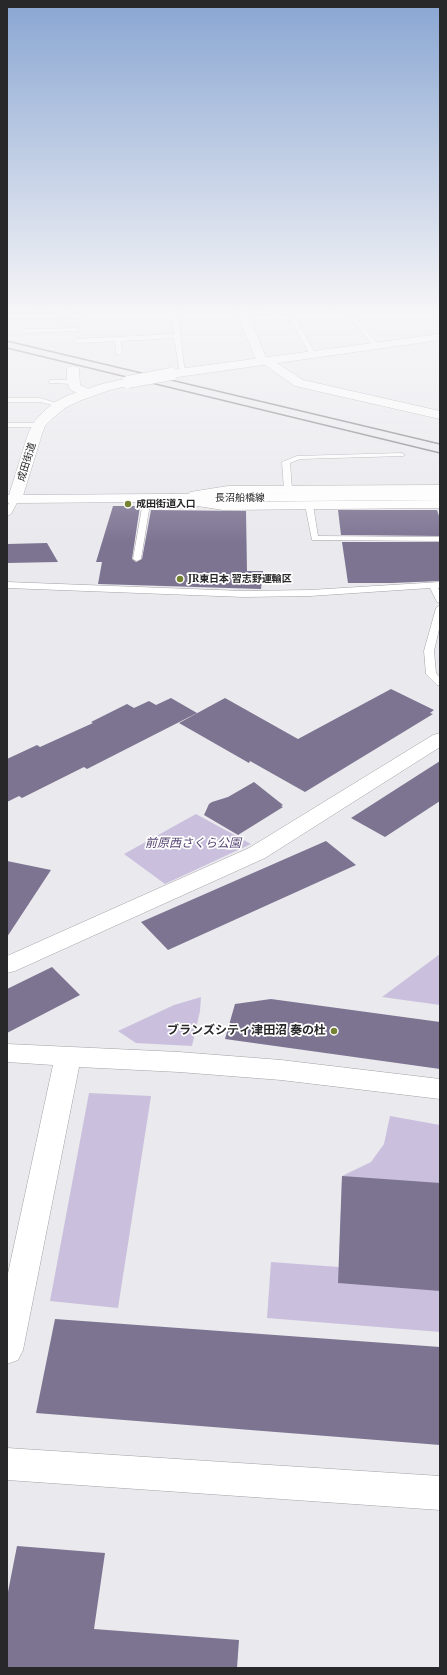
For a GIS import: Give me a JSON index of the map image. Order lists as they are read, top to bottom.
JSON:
{
  "streets": {
    "main road": ["成田街道", "長沼船橋線"]
  },
  "crossings": [
    ["成田街道", "長沼船橋線"]
  ],
  "parks": ["前原西さくら公園"],
  "places": ["成田街道入口", "JR東日本 習志野運輸区", "ブランズシティ津田沼 奏の杜"]
}
